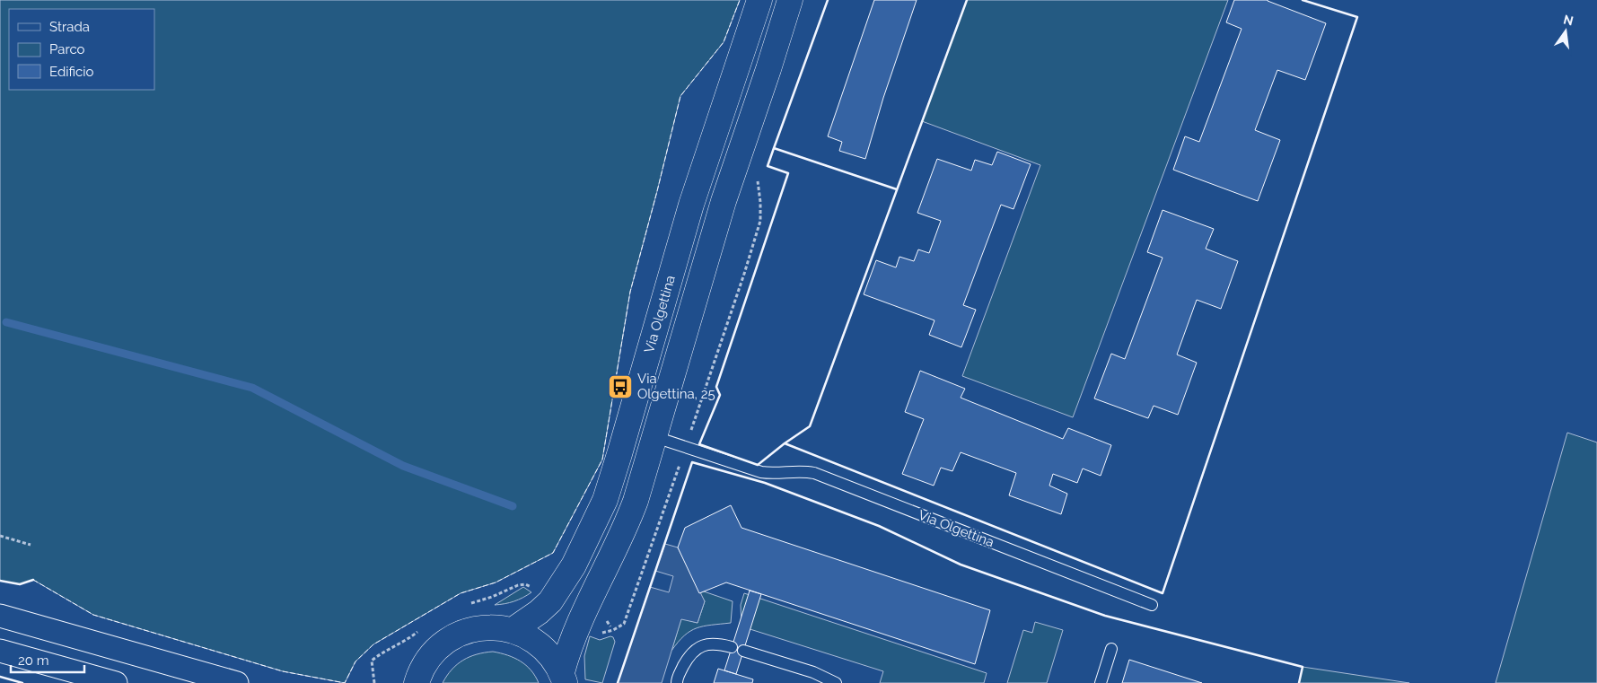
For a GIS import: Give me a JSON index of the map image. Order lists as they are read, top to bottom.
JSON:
{
  "streets": {
    "street": ["Via Olgettina"]
  },
  "places": {
    "bus stop": ["Via Olgettina, 25"]
  },
  "legend": ["Strada", "Parco", "Edificio"],
  "scale_bar": "20 m",
  "north": "top"
}
